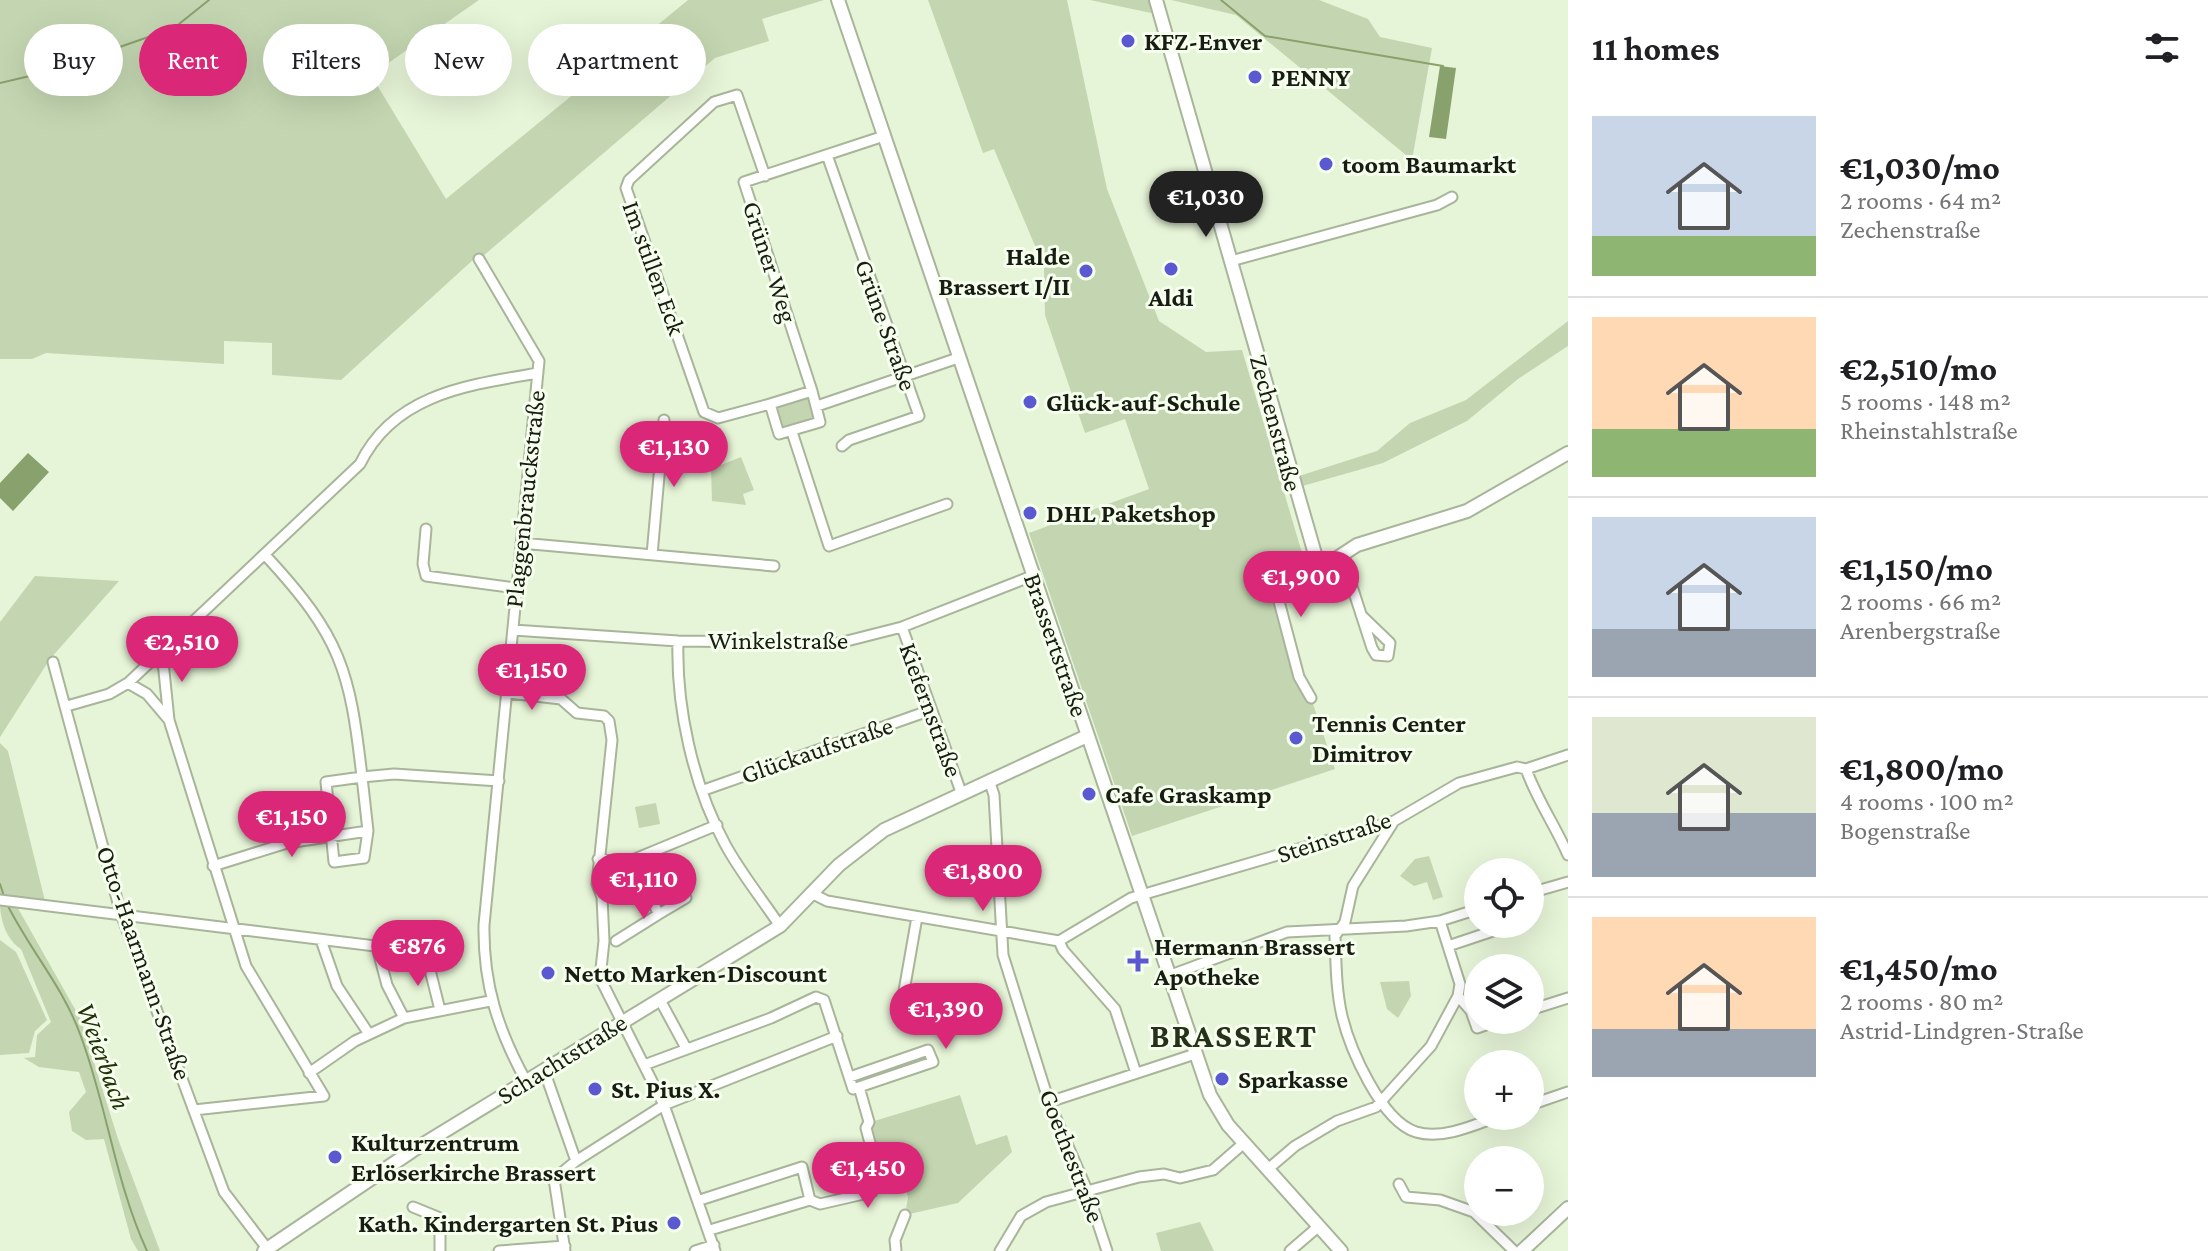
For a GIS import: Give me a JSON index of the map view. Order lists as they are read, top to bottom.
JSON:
{
  "streets": {
    "street": [
      "Grüner Weg",
      "Im stillen Eck",
      "Grüne Straße",
      "Zechenstraße",
      "Plaggenbrauckstraße",
      "Winkelstraße",
      "Brassertstraße",
      "Kiefernstraße",
      "Glückaufstraße",
      "Steinstraße",
      "Otto-Haarmann-Straße",
      "Schachtstraße",
      "Goethestraße"
    ]
  },
  "crossings": [
    ["Grüner Weg", "Im stillen Eck"],
    ["Grüner Weg", "Grüne Straße"],
    ["Grüner Weg", "Brassertstraße"],
    ["Plaggenbrauckstraße", "Winkelstraße"],
    ["Plaggenbrauckstraße", "Schachtstraße"],
    ["Winkelstraße", "Brassertstraße"],
    ["Winkelstraße", "Kiefernstraße"],
    ["Brassertstraße", "Steinstraße"],
    ["Brassertstraße", "Schachtstraße"],
    ["Kiefernstraße", "Glückaufstraße"],
    ["Kiefernstraße", "Schachtstraße"],
    ["Otto-Haarmann-Straße", "Schachtstraße"],
    ["Schachtstraße", "Goethestraße"]
  ],
  "districts": ["BRASSERT"],
  "water": ["Weierbach"],
  "places": {
    "other": [
      "KFZ-Enver",
      "PENNY",
      "toom Baumarkt",
      "Aldi",
      "Halde Brassert I/II",
      "Glück-auf-Schule",
      "DHL Paketshop",
      "Tennis Center Dimitrov",
      "Cafe Graskamp",
      "Netto Marken-Discount",
      "Sparkasse",
      "St. Pius X.",
      "Kulturzentrum Erlöserkirche Brassert",
      "Kath. Kindergarten St. Pius"
    ],
    "health": ["Hermann Brassert Apotheke"]
  },
  "page": {
    "heading": "11 homes",
    "chip": [
      "Buy",
      "Rent",
      "Filters",
      "New",
      "Apartment"
    ],
    "list": [
      {
        "name": "€1,030/mo",
        "note": "2 rooms · 64 m² · Zechenstraße"
      },
      {
        "name": "€2,510/mo",
        "note": "5 rooms · 148 m² · Rheinstahlstraße"
      },
      {
        "name": "€1,150/mo",
        "note": "2 rooms · 66 m² · Arenbergstraße"
      },
      {
        "name": "€1,800/mo",
        "note": "4 rooms · 100 m² · Bogenstraße"
      },
      {
        "name": "€1,450/mo",
        "note": "2 rooms · 80 m² · Astrid-Lindgren-Straße"
      }
    ],
    "price": [
      "€1,030",
      "€1,130",
      "€1,900",
      "€2,510",
      "€1,150",
      "€1,150",
      "€1,800",
      "€1,110",
      "€876",
      "€1,390",
      "€1,450"
    ],
    "map_buttons": ["+", "−"]
  }
}
